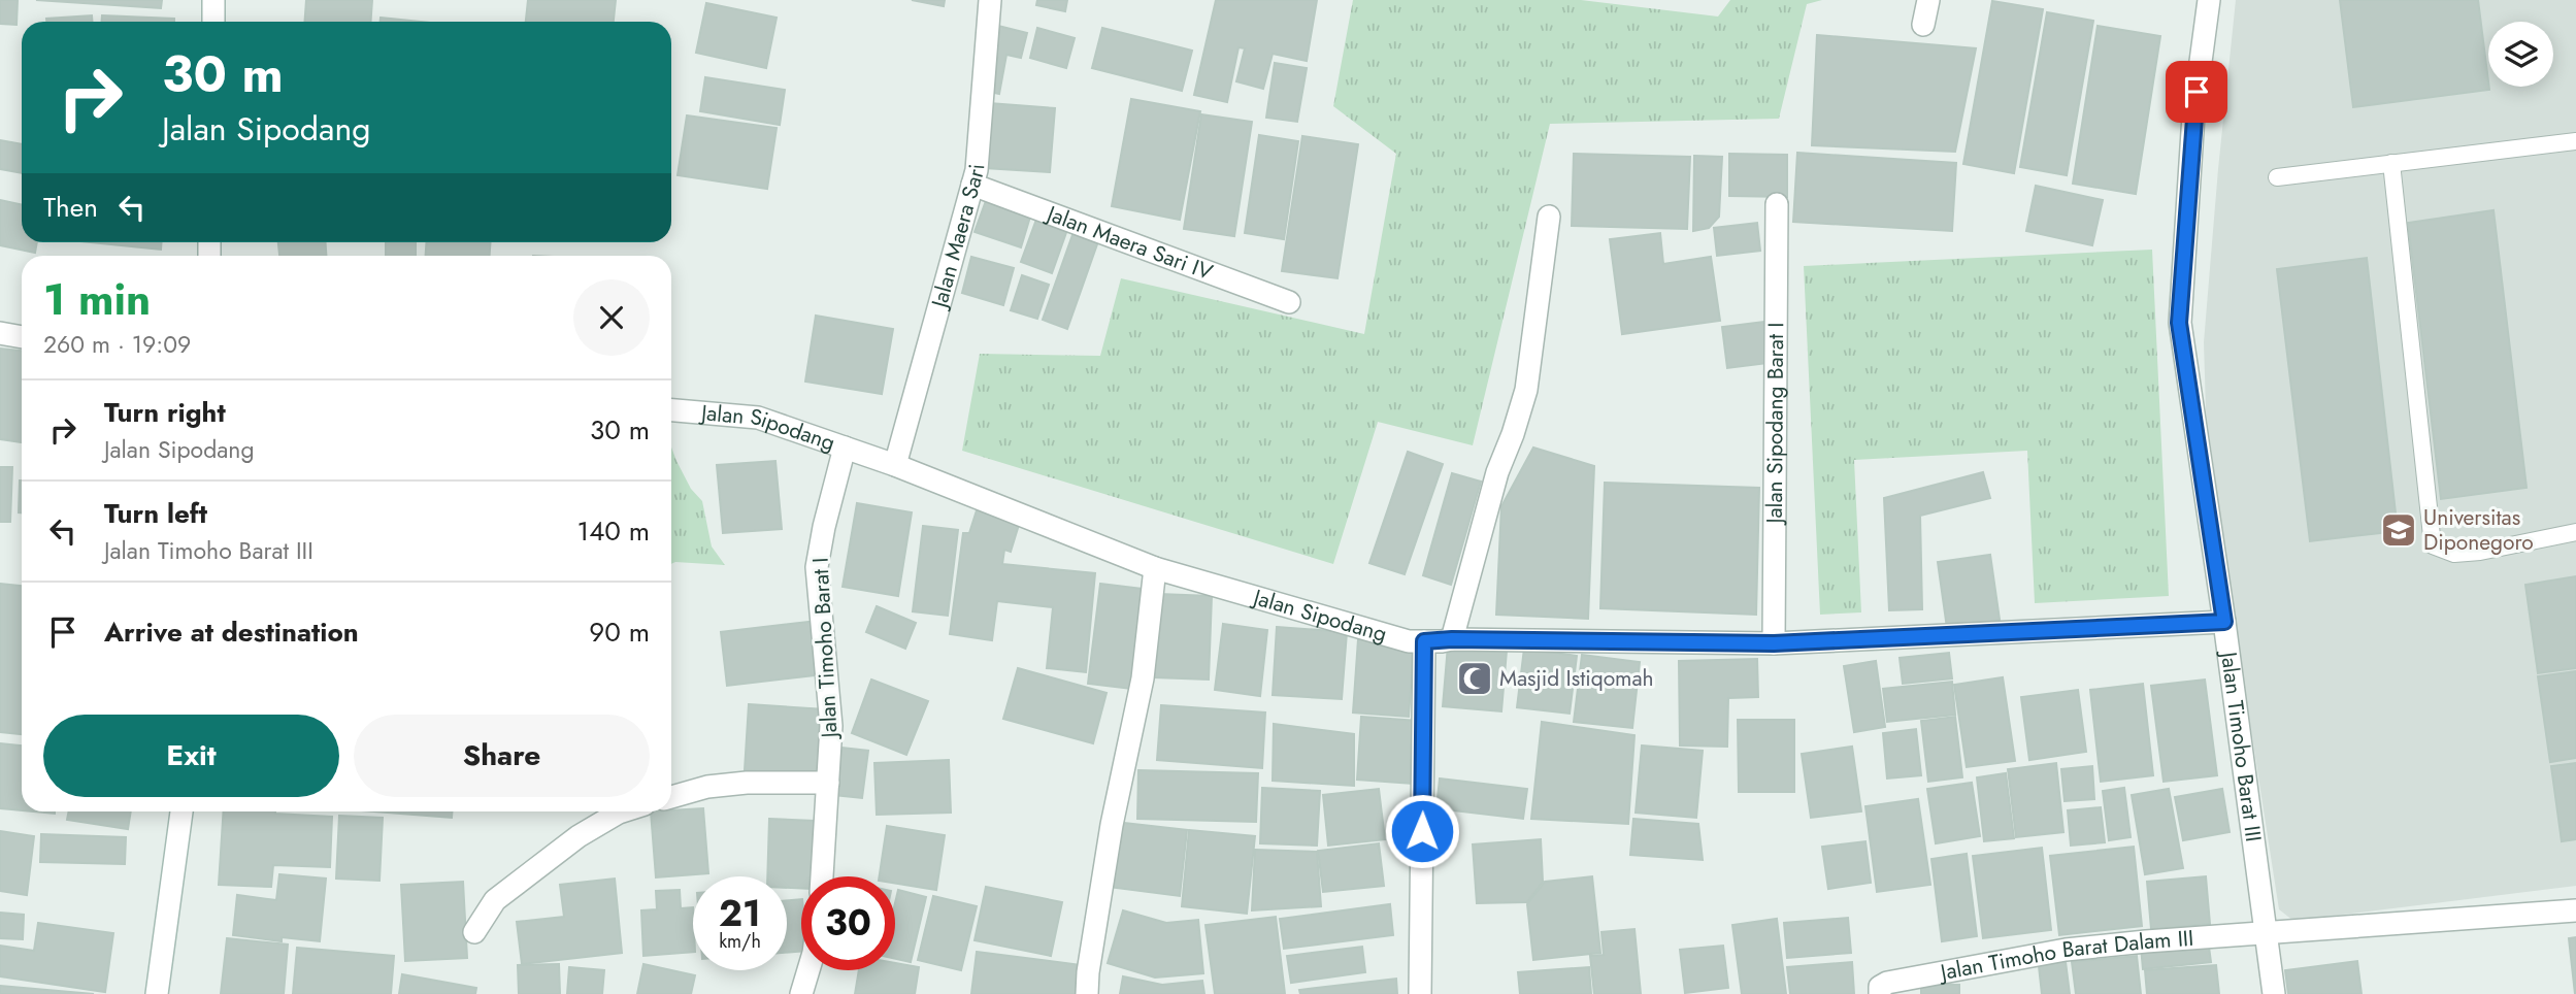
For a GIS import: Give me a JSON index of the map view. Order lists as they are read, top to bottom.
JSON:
{
  "streets": {
    "street": [
      "Jalan Maera Sari",
      "Jalan Maera Sari IV",
      "Jalan Sipodang Barat I",
      "Jalan Sipodang",
      "Jalan Timoho Barat I",
      "Jalan Timoho Barat III",
      "Jalan Timoho Barat Dalam III"
    ]
  },
  "crossings": [
    ["Jalan Maera Sari", "Jalan Maera Sari IV"],
    ["Jalan Maera Sari", "Jalan Sipodang"],
    ["Jalan Sipodang Barat I", "Jalan Sipodang"],
    ["Jalan Sipodang", "Jalan Timoho Barat I"],
    ["Jalan Sipodang", "Jalan Timoho Barat III"],
    ["Jalan Timoho Barat III", "Jalan Timoho Barat Dalam III"]
  ],
  "places": {
    "school or university": ["Universitas Diponegoro"],
    "mosque": ["Masjid Istiqomah"]
  },
  "page": {
    "turn": ["30 m", "Jalan Sipodang"],
    "then": "Then",
    "heading": ["1 min", "260 m · 19:09"],
    "list": [
      {
        "name": "Turn right",
        "note": "Jalan Sipodang",
        "value": "30 m"
      },
      {
        "name": "Turn left",
        "note": "Jalan Timoho Barat III",
        "value": "140 m"
      },
      {
        "name": "Arrive at destination",
        "value": "90 m"
      }
    ],
    "buttons": ["Exit", "Share"],
    "speed": "21 km/h",
    "limit": "30"
  }
}
